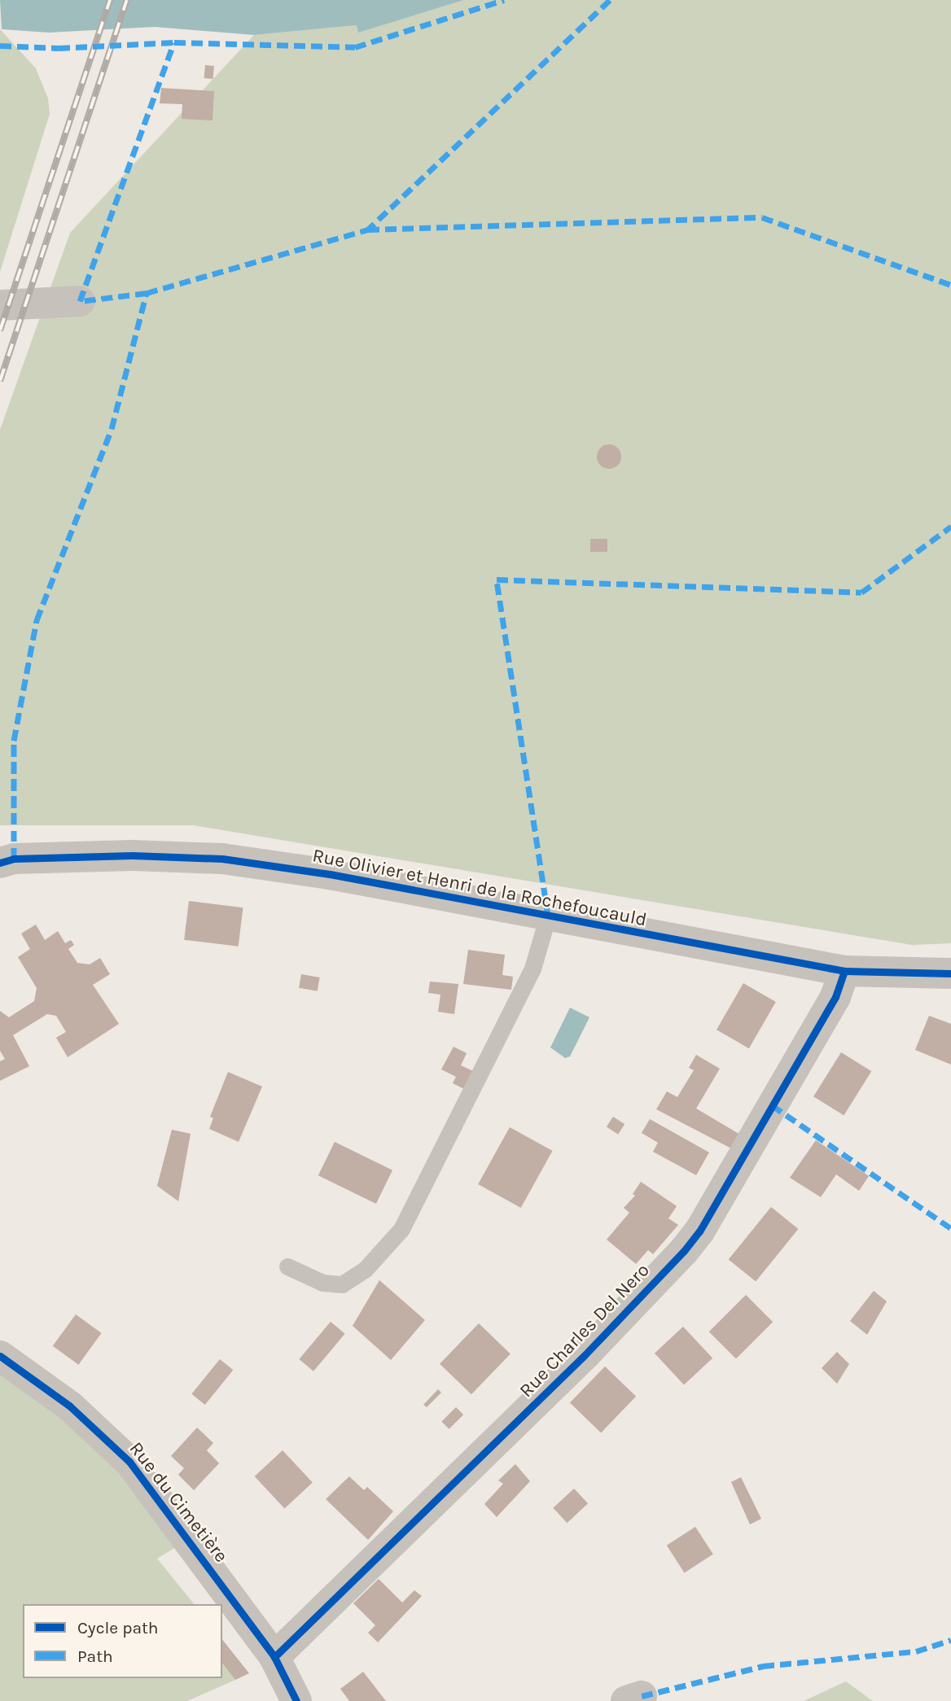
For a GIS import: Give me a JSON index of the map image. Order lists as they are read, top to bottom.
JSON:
{
  "streets": {
    "street": ["Rue Olivier et Henri de la Rochefoucauld", "Rue Charles Del Nero", "Rue du Cimetière"]
  },
  "crossings": [
    ["Rue Olivier et Henri de la Rochefoucauld", "Rue Charles Del Nero"],
    ["Rue Charles Del Nero", "Rue du Cimetière"]
  ],
  "legend": ["Cycle path", "Path"]
}
